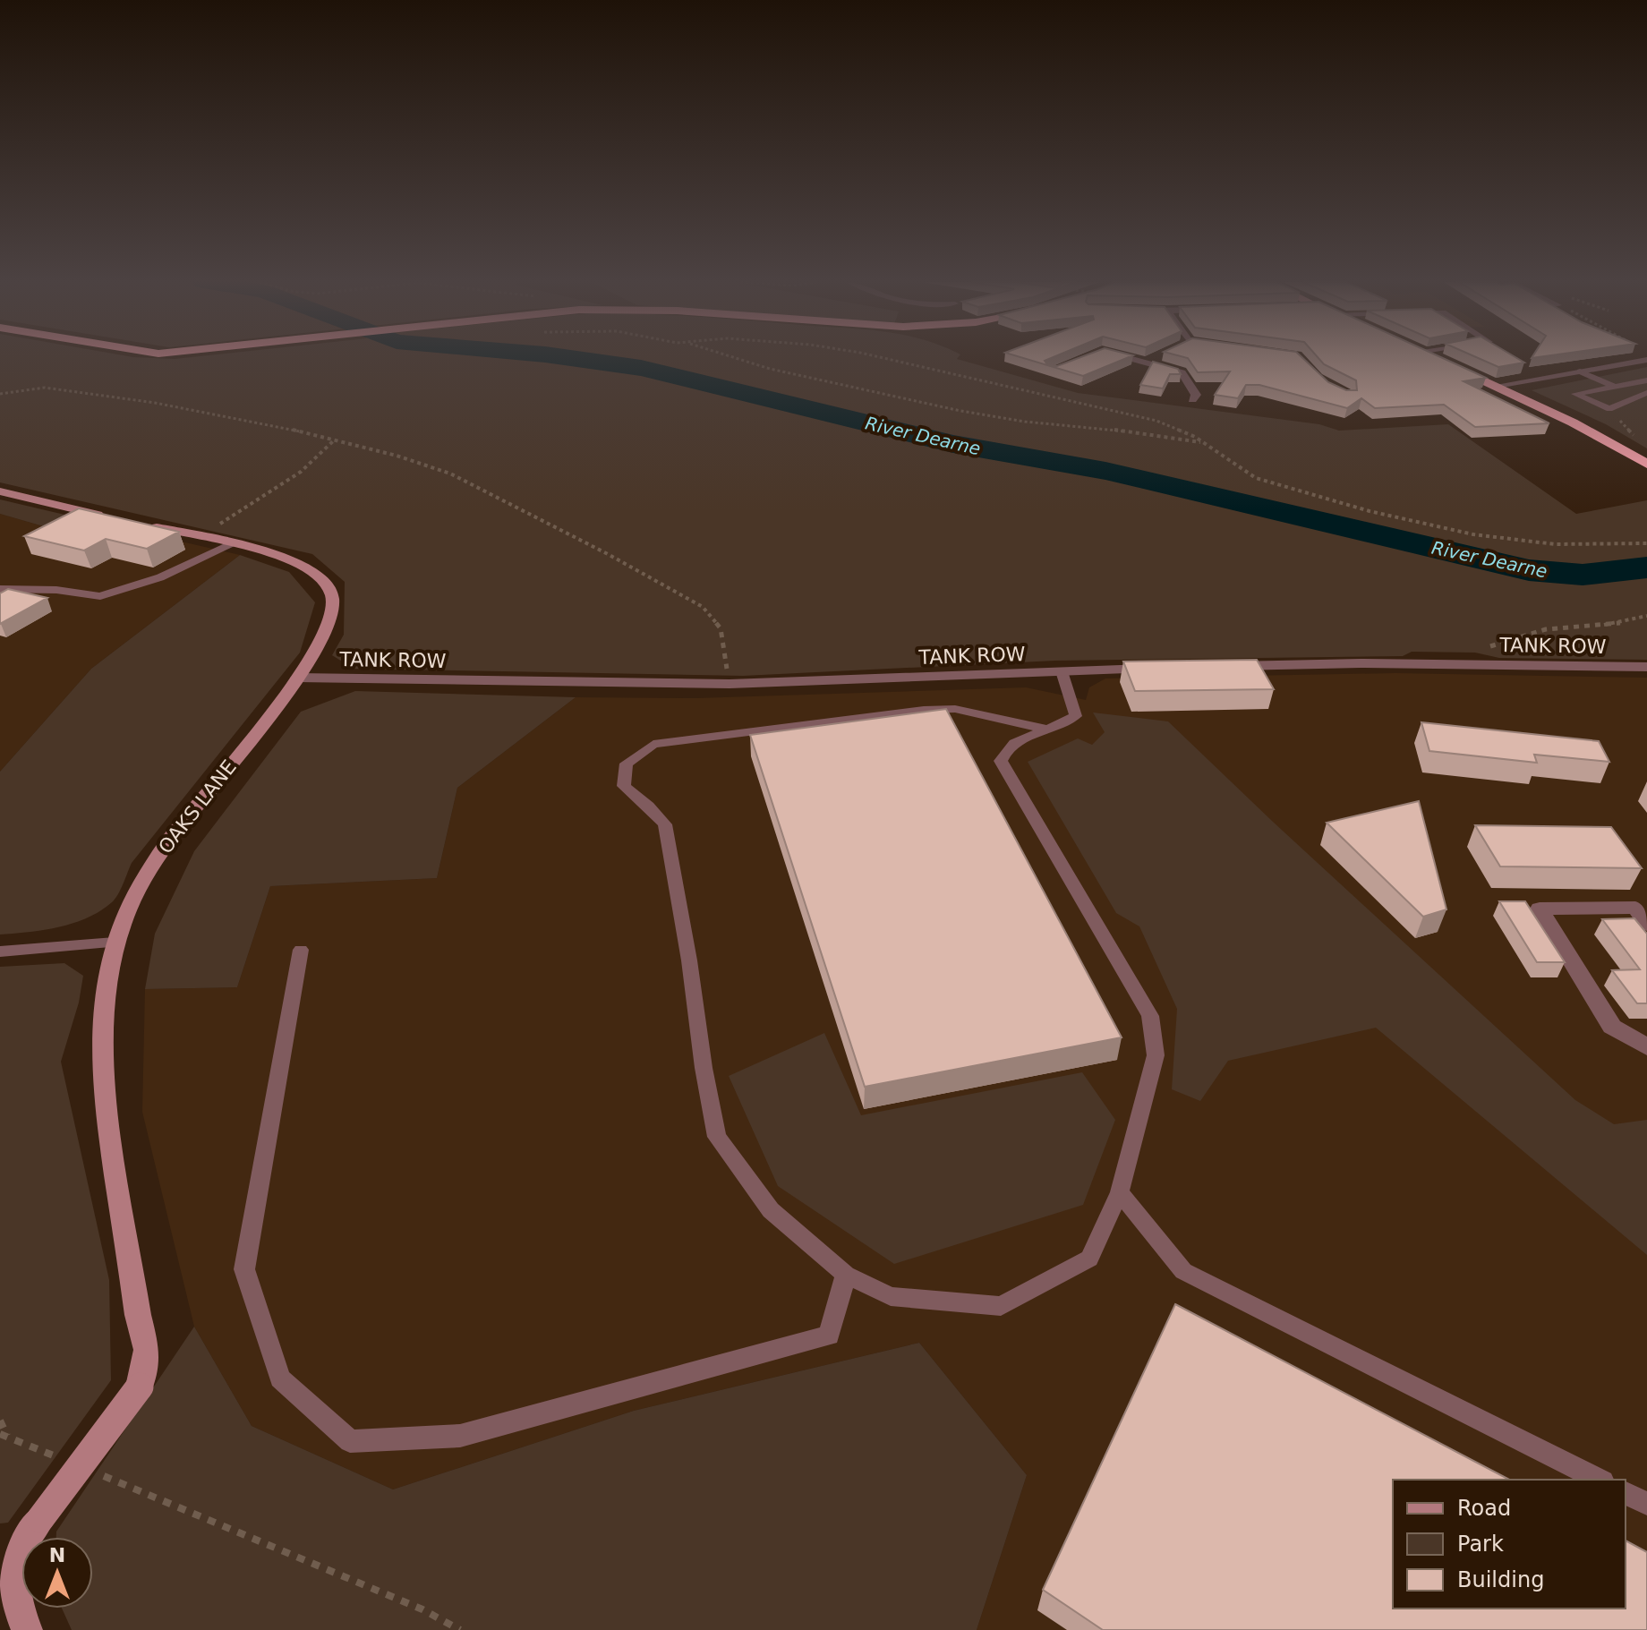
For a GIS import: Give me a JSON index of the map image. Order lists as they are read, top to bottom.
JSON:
{
  "streets": {
    "street": ["TANK ROW", "OAKS LANE"]
  },
  "crossings": [
    ["TANK ROW", "OAKS LANE"]
  ],
  "water": ["River Dearne"],
  "legend": ["Road", "Park", "Building"],
  "north": "top"
}
